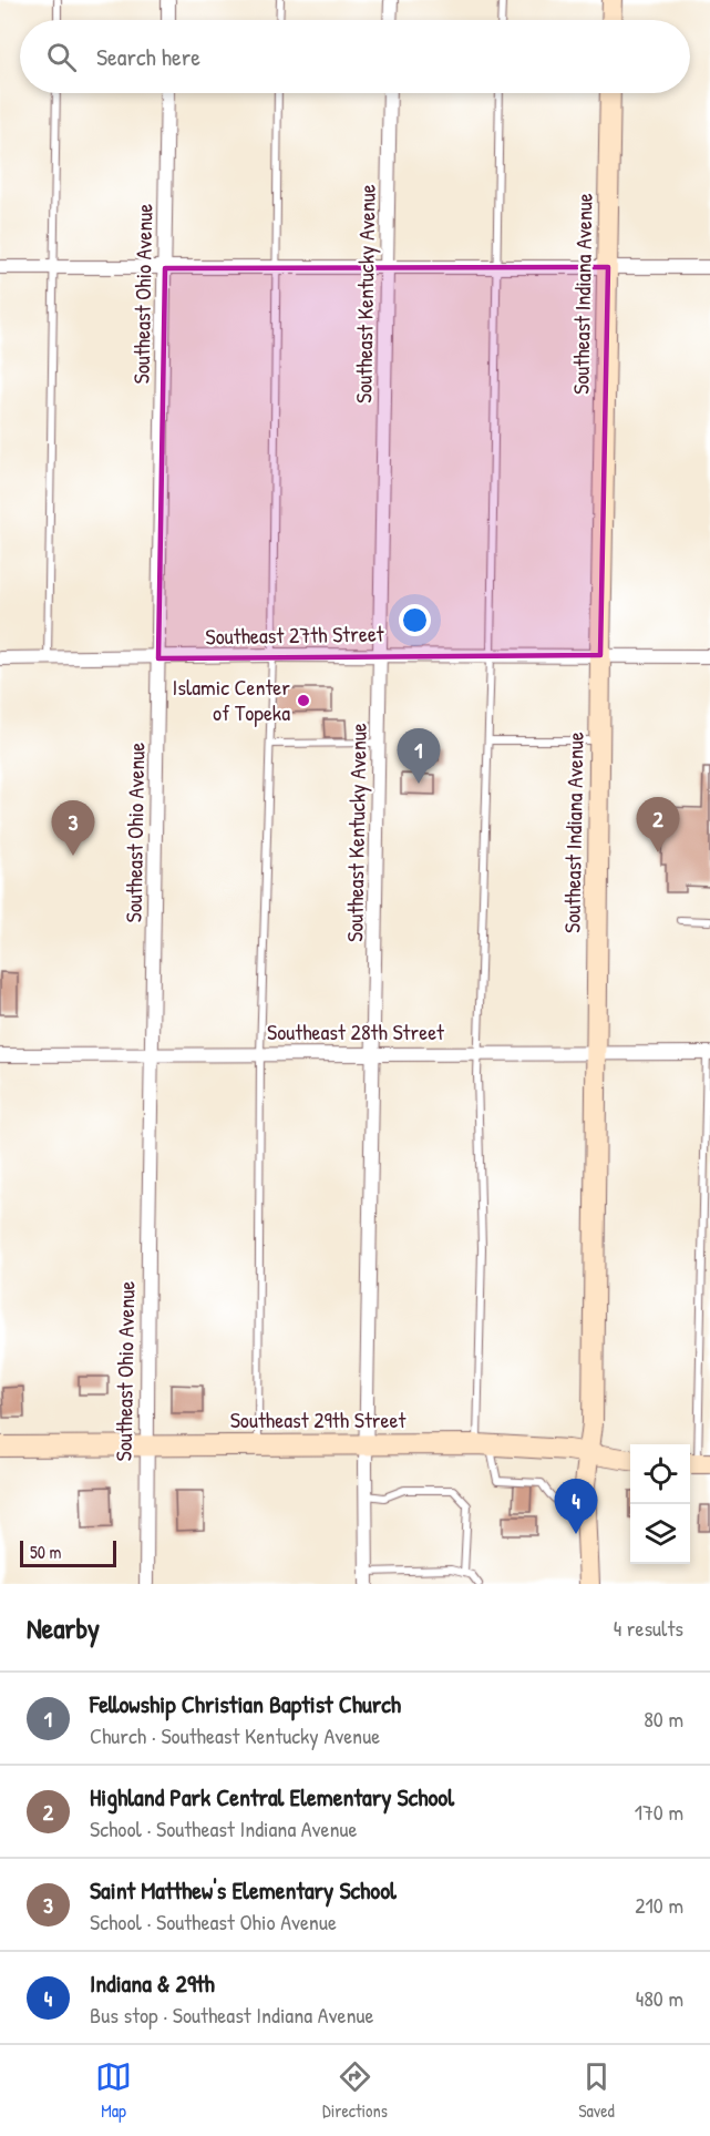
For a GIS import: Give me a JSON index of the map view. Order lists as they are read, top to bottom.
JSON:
{
  "streets": {
    "street": [
      "Southeast Ohio Avenue",
      "Southeast Kentucky Avenue",
      "Southeast Indiana Avenue",
      "Southeast 27th Street",
      "Southeast 28th Street",
      "Southeast 29th Street"
    ]
  },
  "crossings": [
    ["Southeast Ohio Avenue", "Southeast 27th Street"],
    ["Southeast Ohio Avenue", "Southeast 28th Street"],
    ["Southeast Ohio Avenue", "Southeast 29th Street"],
    ["Southeast Kentucky Avenue", "Southeast 27th Street"],
    ["Southeast Kentucky Avenue", "Southeast 28th Street"],
    ["Southeast Kentucky Avenue", "Southeast 29th Street"],
    ["Southeast Indiana Avenue", "Southeast 27th Street"],
    ["Southeast Indiana Avenue", "Southeast 28th Street"],
    ["Southeast Indiana Avenue", "Southeast 29th Street"]
  ],
  "places": ["Islamic Center of Topeka"],
  "scale_bar": "50 m",
  "page": {
    "search": "Search here",
    "pins": [
      "1",
      "2",
      "3",
      "4"
    ],
    "scale": "50 m",
    "heading": ["Nearby", "4 results"],
    "list": [
      {
        "mark": "1",
        "name": "Fellowship Christian Baptist Church",
        "note": "Church · Southeast Kentucky Avenue",
        "value": "80 m"
      },
      {
        "mark": "2",
        "name": "Highland Park Central Elementary School",
        "note": "School · Southeast Indiana Avenue",
        "value": "170 m"
      },
      {
        "mark": "3",
        "name": "Saint Matthew's Elementary School",
        "note": "School · Southeast Ohio Avenue",
        "value": "210 m"
      },
      {
        "mark": "4",
        "name": "Indiana & 29th",
        "note": "Bus stop · Southeast Indiana Avenue",
        "value": "480 m"
      }
    ],
    "nav": ["Map", "Directions", "Saved"]
  }
}
